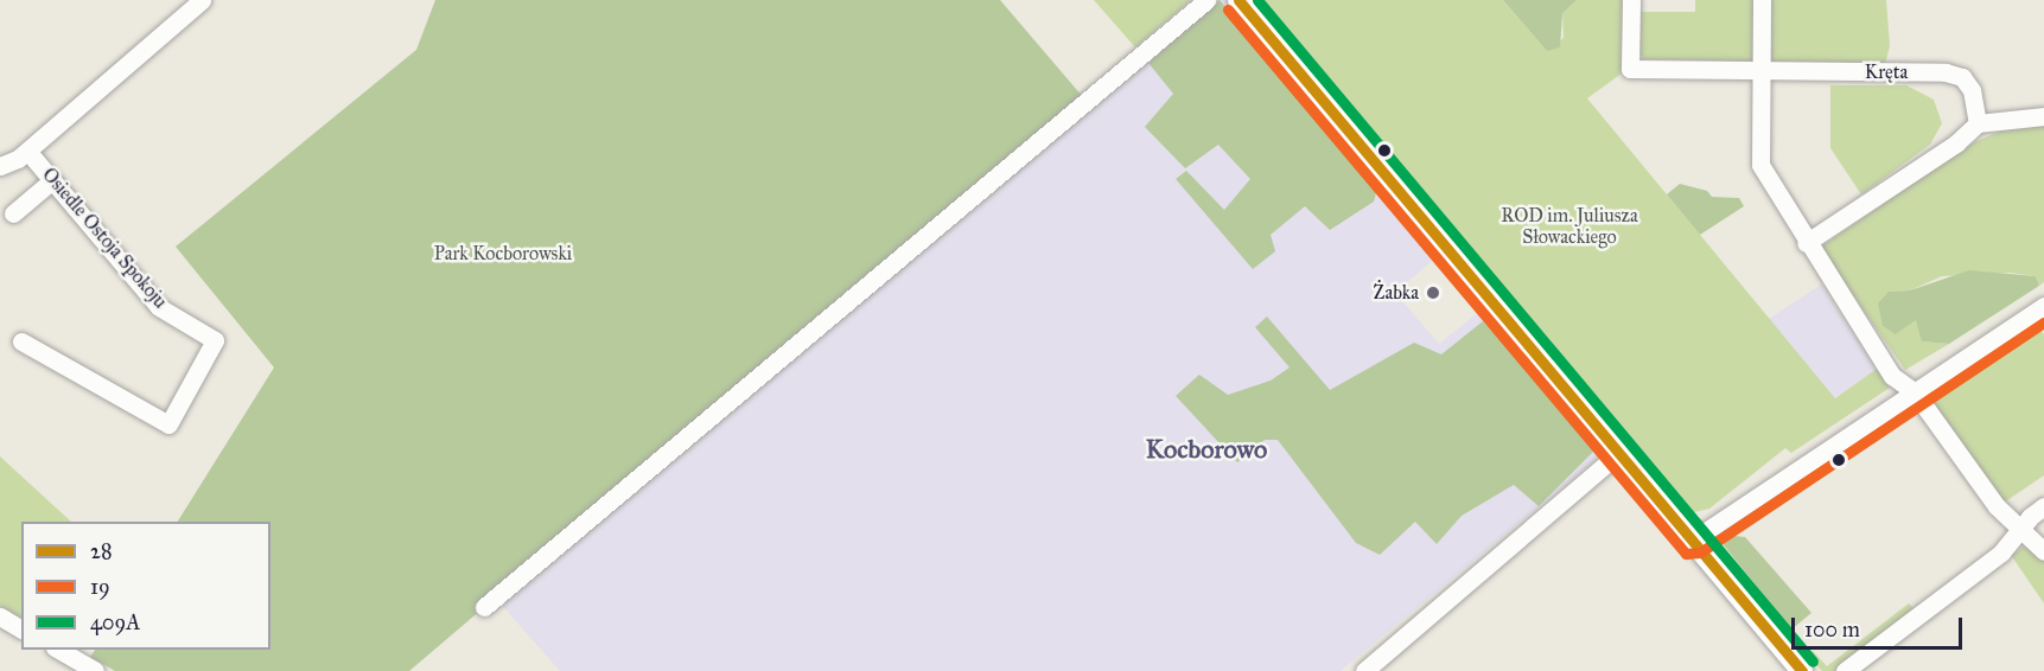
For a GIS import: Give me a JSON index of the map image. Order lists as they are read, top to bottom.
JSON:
{
  "streets": {
    "street": ["Kręta", "Osiedle Ostoja Spokoju"]
  },
  "districts": ["Kocborowo"],
  "parks": ["ROD im. Juliusza Słowackiego", "Park Kocborowski"],
  "places": ["Żabka"],
  "lines": ["transit line 28", "transit line 409A", "transit line 19"],
  "legend": ["28", "19", "409A"],
  "scale_bar": "100 m"
}
